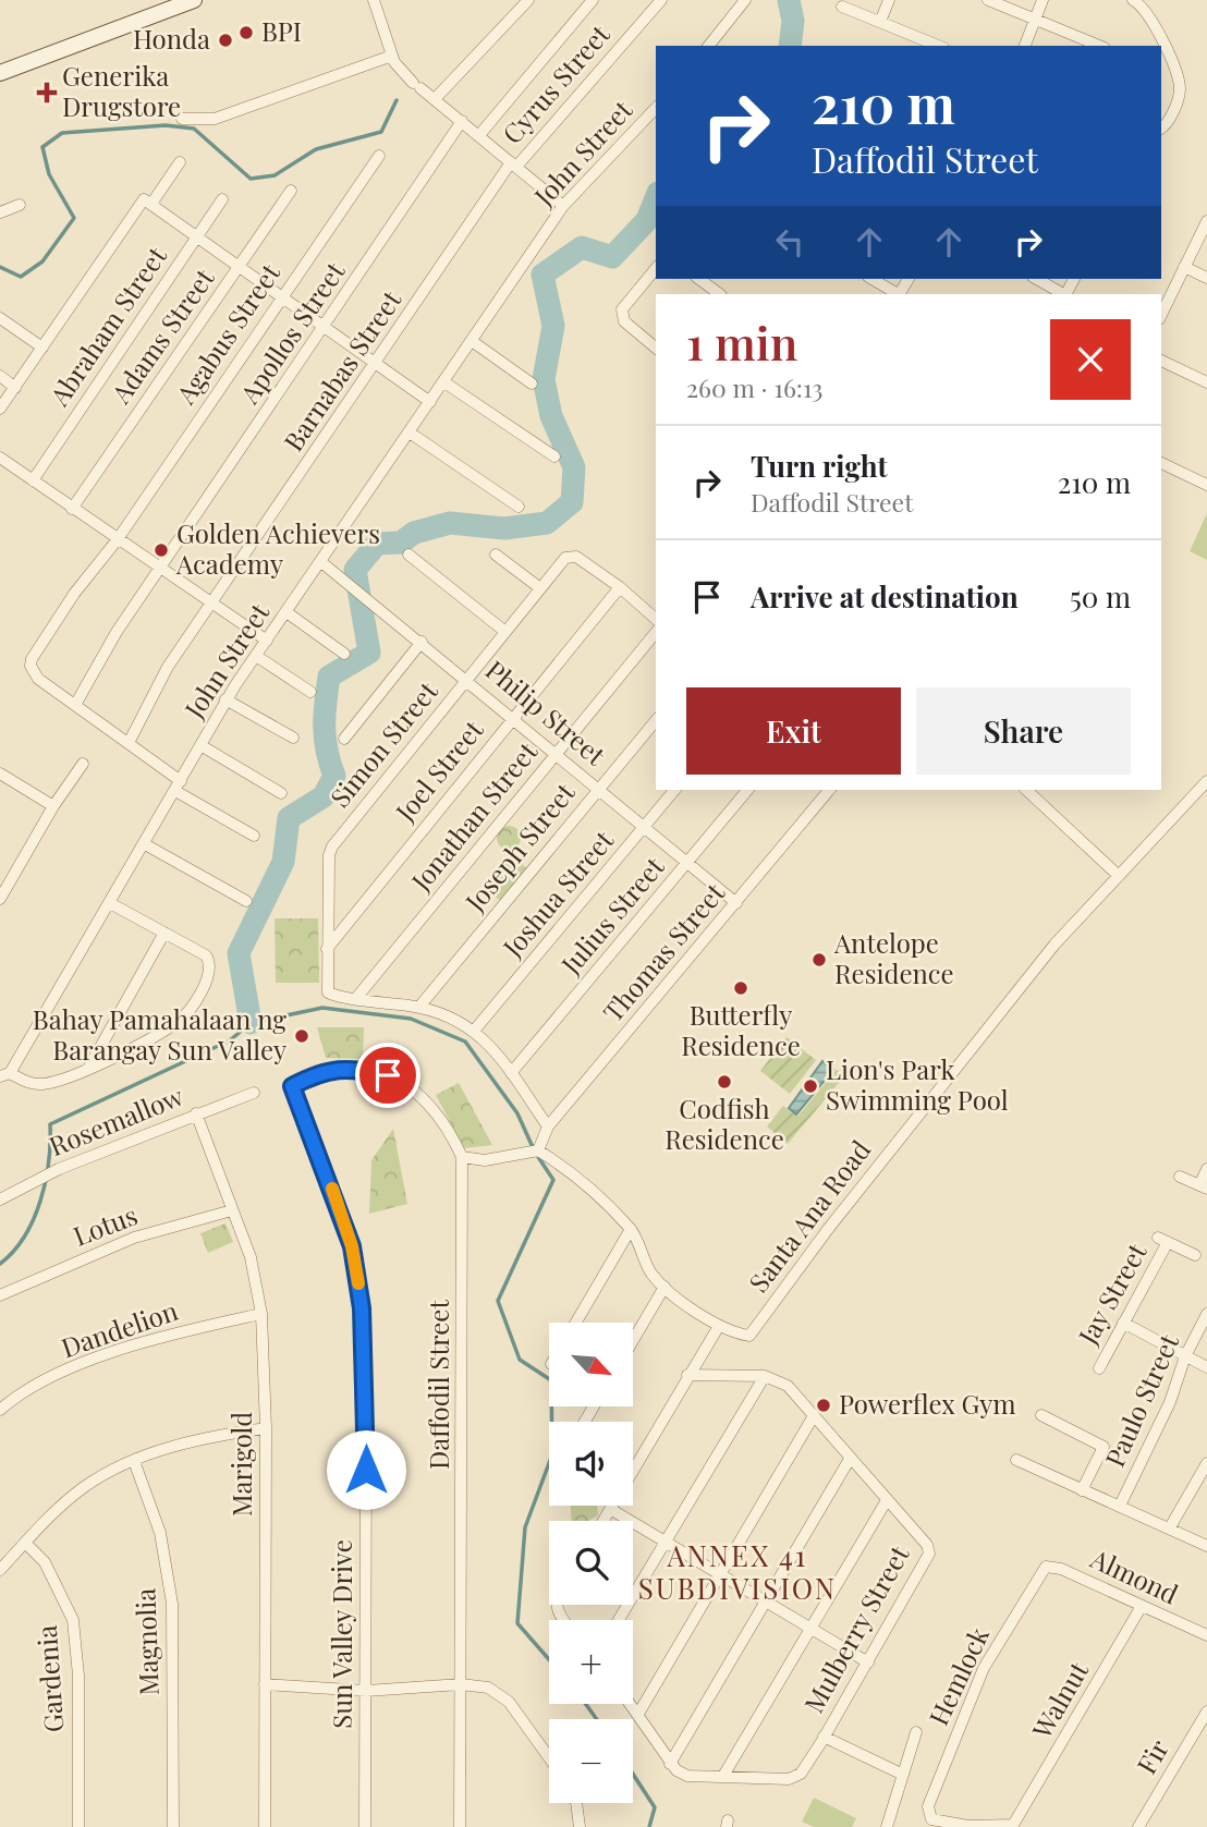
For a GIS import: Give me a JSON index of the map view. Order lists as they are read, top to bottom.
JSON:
{
  "streets": {
    "street": [
      "Cyrus Street",
      "John Street",
      "Abraham Street",
      "Apollos Street",
      "Agabus Street",
      "Adams Street",
      "Barnabas Street",
      "Philip Street",
      "Simon Street",
      "Joel Street",
      "Jonathan Street",
      "Joseph Street",
      "Joshua Street",
      "Julius Street",
      "Thomas Street",
      "Rosemallow",
      "Santa Ana Road",
      "Lotus",
      "Jay Street",
      "Dandelion",
      "Daffodil Street",
      "Paulo Street",
      "Marigold",
      "Almond",
      "Mulberry Street",
      "Sun Valley Drive",
      "Magnolia",
      "Hemlock",
      "Gardenia",
      "Walnut",
      "Fir"
    ]
  },
  "crossings": [
    ["Cyrus Street", "Barnabas Street"],
    ["John Street", "Philip Street"],
    ["Apollos Street", "Agabus Street"],
    ["Philip Street", "Simon Street"],
    ["Philip Street", "Joel Street"],
    ["Philip Street", "Jonathan Street"],
    ["Philip Street", "Joseph Street"],
    ["Philip Street", "Joshua Street"],
    ["Philip Street", "Julius Street"],
    ["Philip Street", "Thomas Street"],
    ["Simon Street", "Joel Street"],
    ["Simon Street", "Jonathan Street"],
    ["Thomas Street", "Santa Ana Road"],
    ["Rosemallow", "Marigold"],
    ["Lotus", "Marigold"],
    ["Dandelion", "Marigold"],
    ["Daffodil Street", "Sun Valley Drive"],
    ["Almond", "Hemlock"],
    ["Almond", "Walnut"],
    ["Hemlock", "Walnut"]
  ],
  "districts": ["ANNEX 41 SUBDIVISION"],
  "places": {
    "other": [
      "BPI",
      "Honda",
      "Golden Achievers Academy",
      "Antelope Residence",
      "Butterfly Residence",
      "Bahay Pamahalaan ng Barangay Sun Valley",
      "Codfish Residence",
      "Lion's Park Swimming Pool",
      "Powerflex Gym"
    ],
    "health": ["Generika Drugstore"]
  },
  "north": "bottom right",
  "page": {
    "turn": ["210 m", "Daffodil Street"],
    "heading": ["1 min", "260 m · 16:13"],
    "list": [
      {
        "name": "Turn right",
        "note": "Daffodil Street",
        "value": "210 m"
      },
      {
        "name": "Arrive at destination",
        "value": "50 m"
      }
    ],
    "buttons": ["Exit", "Share"],
    "map_buttons": ["+", "−"]
  }
}
